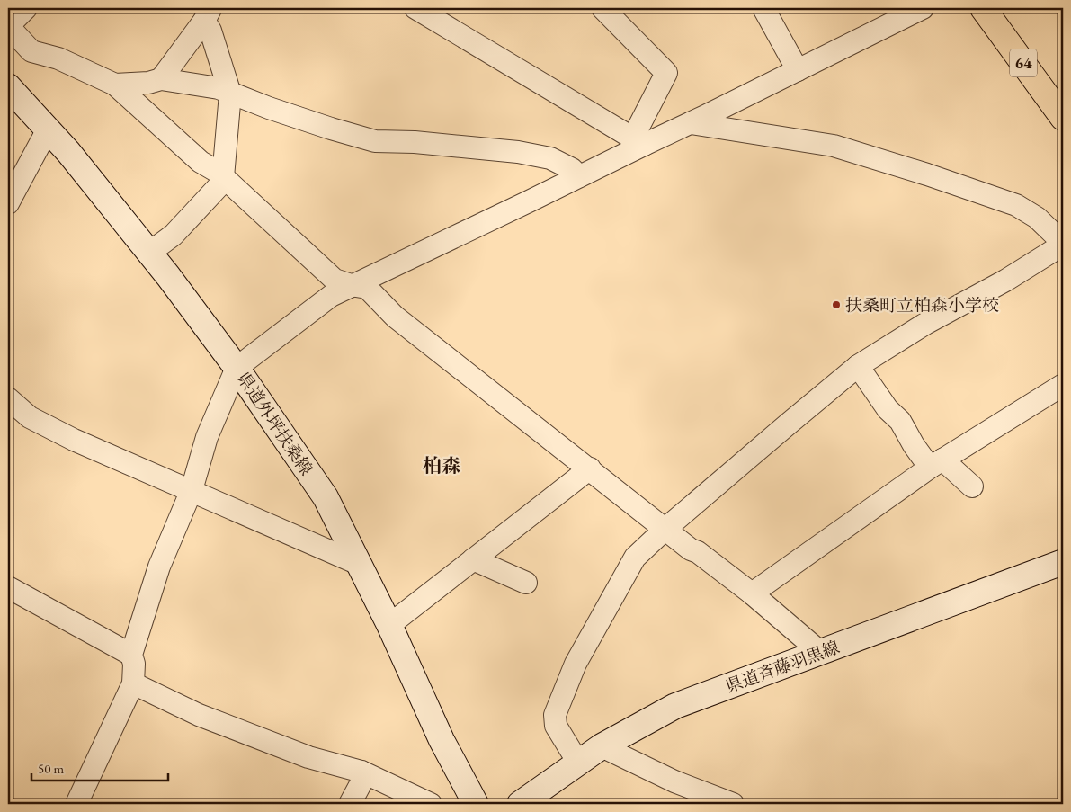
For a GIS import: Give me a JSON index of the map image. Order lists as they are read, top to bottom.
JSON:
{
  "streets": {
    "main road": ["64", "県道外坪扶桑線", "県道斉藤羽黒線"]
  },
  "districts": ["柏森"],
  "places": ["扶桑町立柏森小学校"],
  "scale_bar": "50 m"
}
